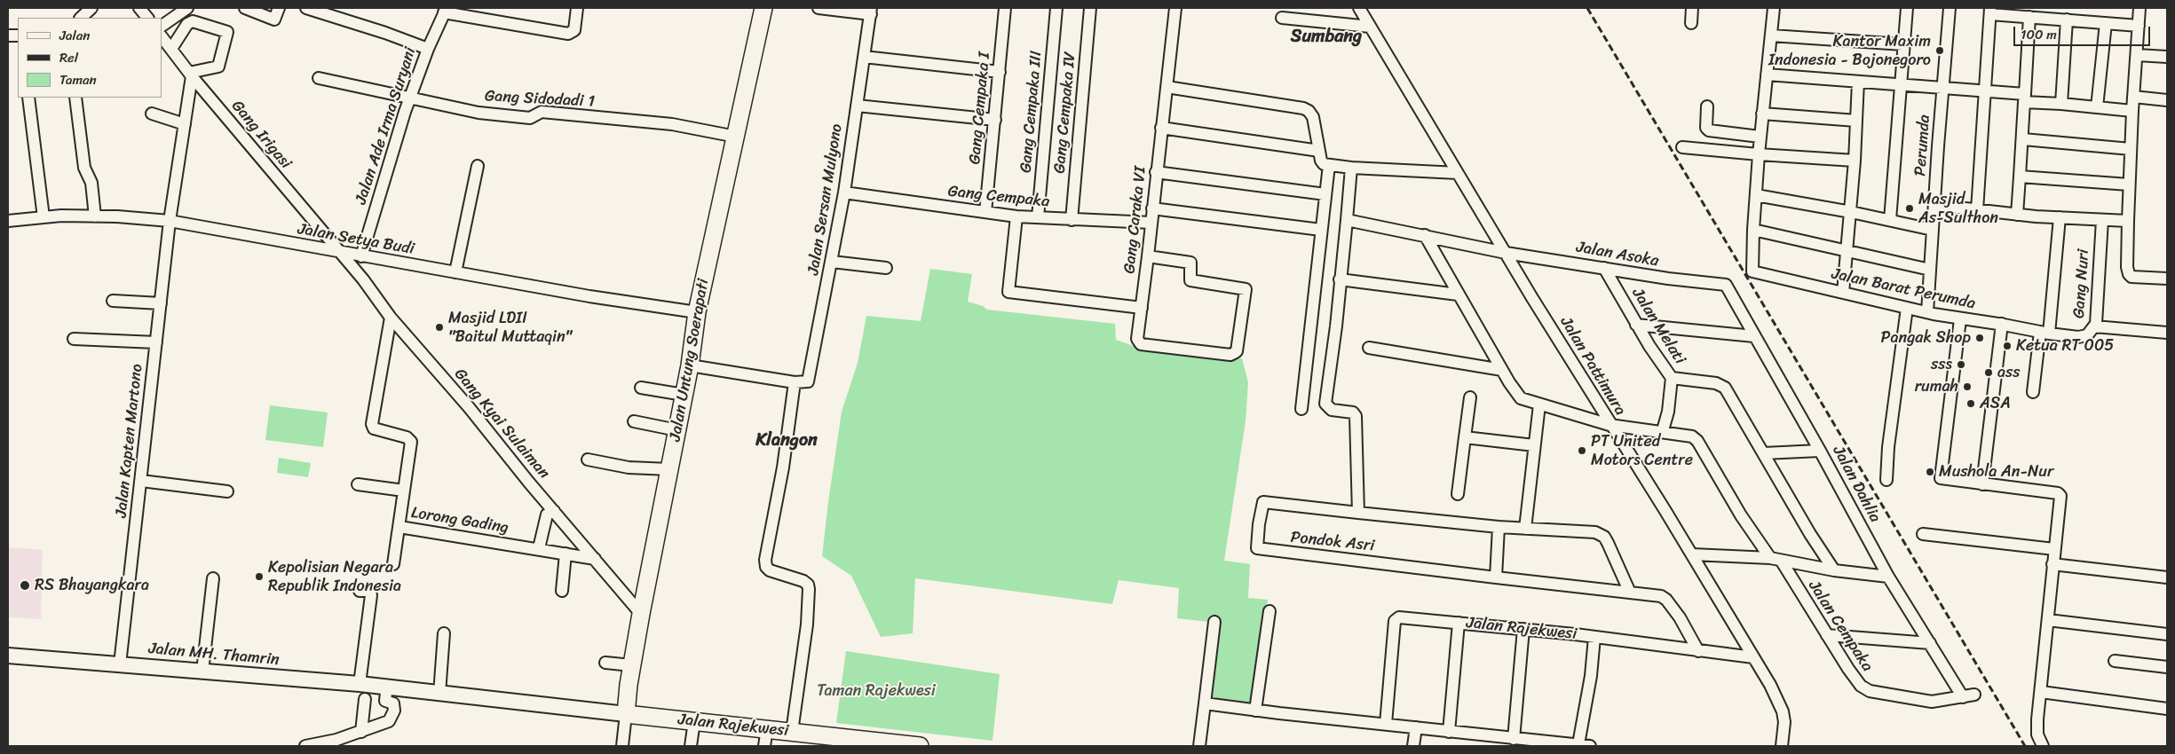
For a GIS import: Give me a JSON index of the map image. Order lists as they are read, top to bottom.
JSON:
{
  "streets": {
    "highway": ["Jalan Untung Soerapati", "Jalan Rajekwesi"],
    "main road": ["Jalan MH. Thamrin"],
    "street": [
      "Gang Sidodadi 1",
      "Gang Cempaka I",
      "Gang Cempaka III",
      "Gang Cempaka IV",
      "Jalan Ade Irma Suryani",
      "Gang Irigasi",
      "Perumda",
      "Gang Cempaka",
      "Jalan Sersan Mulyono",
      "Gang Caraka VI",
      "Jalan Setya Budi",
      "Jalan Asoka",
      "Gang Nuri",
      "Jalan Barat Perumda",
      "Jalan Melati",
      "Jalan Pattimura",
      "Gang Kyai Sulaiman",
      "Jalan Kapten Martono",
      "Jalan Dahlia",
      "Lorong Gading",
      "Pondok Asri",
      "Jalan Cempaka"
    ]
  },
  "crossings": [
    ["Gang Sidodadi 1", "Jalan Ade Irma Suryani"],
    ["Gang Sidodadi 1", "Jalan Untung Soerapati"],
    ["Gang Cempaka I", "Gang Cempaka"],
    ["Gang Cempaka III", "Gang Cempaka"],
    ["Gang Cempaka IV", "Gang Cempaka"],
    ["Jalan Ade Irma Suryani", "Jalan Setya Budi"],
    ["Gang Irigasi", "Jalan Setya Budi"],
    ["Gang Irigasi", "Gang Kyai Sulaiman"],
    ["Gang Irigasi", "Jalan Kapten Martono"],
    ["Perumda", "Jalan Barat Perumda"],
    ["Gang Cempaka", "Jalan Sersan Mulyono"],
    ["Gang Cempaka", "Gang Caraka VI"],
    ["Jalan Setya Budi", "Jalan Untung Soerapati"],
    ["Jalan Setya Budi", "Gang Kyai Sulaiman"],
    ["Jalan Setya Budi", "Jalan Kapten Martono"],
    ["Jalan Asoka", "Jalan Melati"],
    ["Jalan Asoka", "Jalan Pattimura"],
    ["Jalan Asoka", "Jalan Dahlia"],
    ["Jalan Asoka", "Pondok Asri"],
    ["Gang Nuri", "Jalan Barat Perumda"],
    ["Jalan Untung Soerapati", "Gang Kyai Sulaiman"],
    ["Jalan Untung Soerapati", "Jalan Rajekwesi"],
    ["Jalan Untung Soerapati", "Jalan MH. Thamrin"],
    ["Jalan Pattimura", "Jalan Rajekwesi"],
    ["Gang Kyai Sulaiman", "Lorong Gading"],
    ["Jalan Kapten Martono", "Jalan MH. Thamrin"],
    ["Jalan Dahlia", "Jalan Cempaka"],
    ["Jalan Rajekwesi", "Jalan MH. Thamrin"]
  ],
  "districts": ["Sumbang", "Klangon"],
  "parks": ["Taman Rajekwesi"],
  "places": [
    "Kantor Maxim Indonesia - Bojonegoro",
    "Masjid As-Sulthon",
    "Masjid LDII \"Baitul Muttaqin\"",
    "Pangak Shop",
    "Ketua RT 005",
    "sss",
    "ass",
    "rumah",
    "ASA",
    "PT United Motors Centre",
    "Mushola An-Nur",
    "Kepolisian Negara Republik Indonesia",
    "RS Bhayangkara"
  ],
  "legend": ["Jalan", "Rel", "Taman"],
  "scale_bar": "100 m"
}
